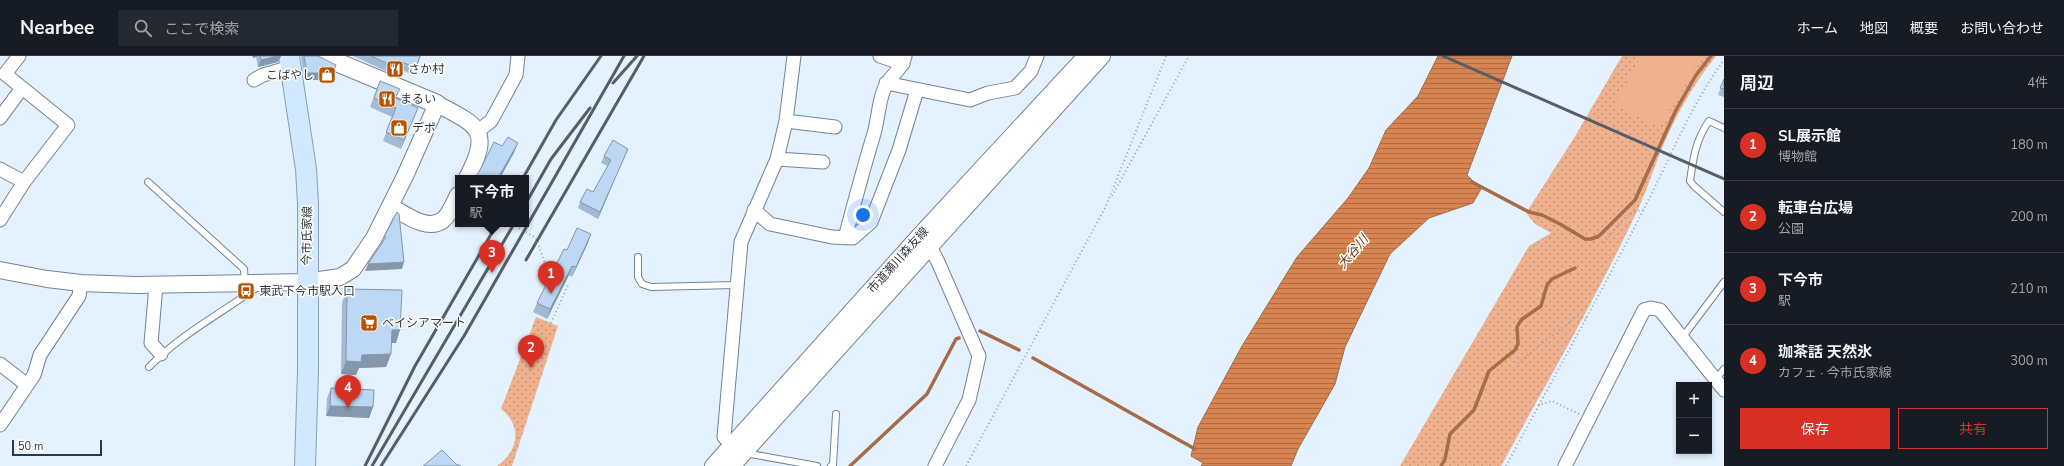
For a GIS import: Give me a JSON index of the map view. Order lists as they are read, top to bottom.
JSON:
{
  "streets": {
    "main road": ["今市氏家線"],
    "street": ["市道瀬川森友線"]
  },
  "water": ["大谷川"],
  "places": {
    "restaurant": ["さか村", "まるい"],
    "shop": ["こばやし", "デポ"],
    "bus stop": ["東武下今市駅入口"],
    "supermarket": ["ベイシアマート"]
  },
  "scale_bar": "50 m",
  "page": {
    "header": "Nearbee",
    "search": "ここで検索",
    "nav": [
      "ホーム",
      "地図",
      "概要",
      "お問い合わせ"
    ],
    "heading": ["周辺", "4件"],
    "list": [
      {
        "mark": "1",
        "name": "SL展示館",
        "note": "博物館",
        "value": "180 m"
      },
      {
        "mark": "2",
        "name": "転車台広場",
        "note": "公園",
        "value": "200 m"
      },
      {
        "mark": "3",
        "name": "下今市",
        "note": "駅",
        "value": "210 m"
      },
      {
        "mark": "4",
        "name": "珈茶話 天然氷",
        "note": "カフェ · 今市氏家線",
        "value": "300 m"
      }
    ],
    "popup": ["下今市", "駅"],
    "pins": [
      "3",
      "1",
      "2",
      "4"
    ],
    "map_buttons": ["+", "−"],
    "buttons": ["保存", "共有"],
    "scale": "50 m"
  }
}
